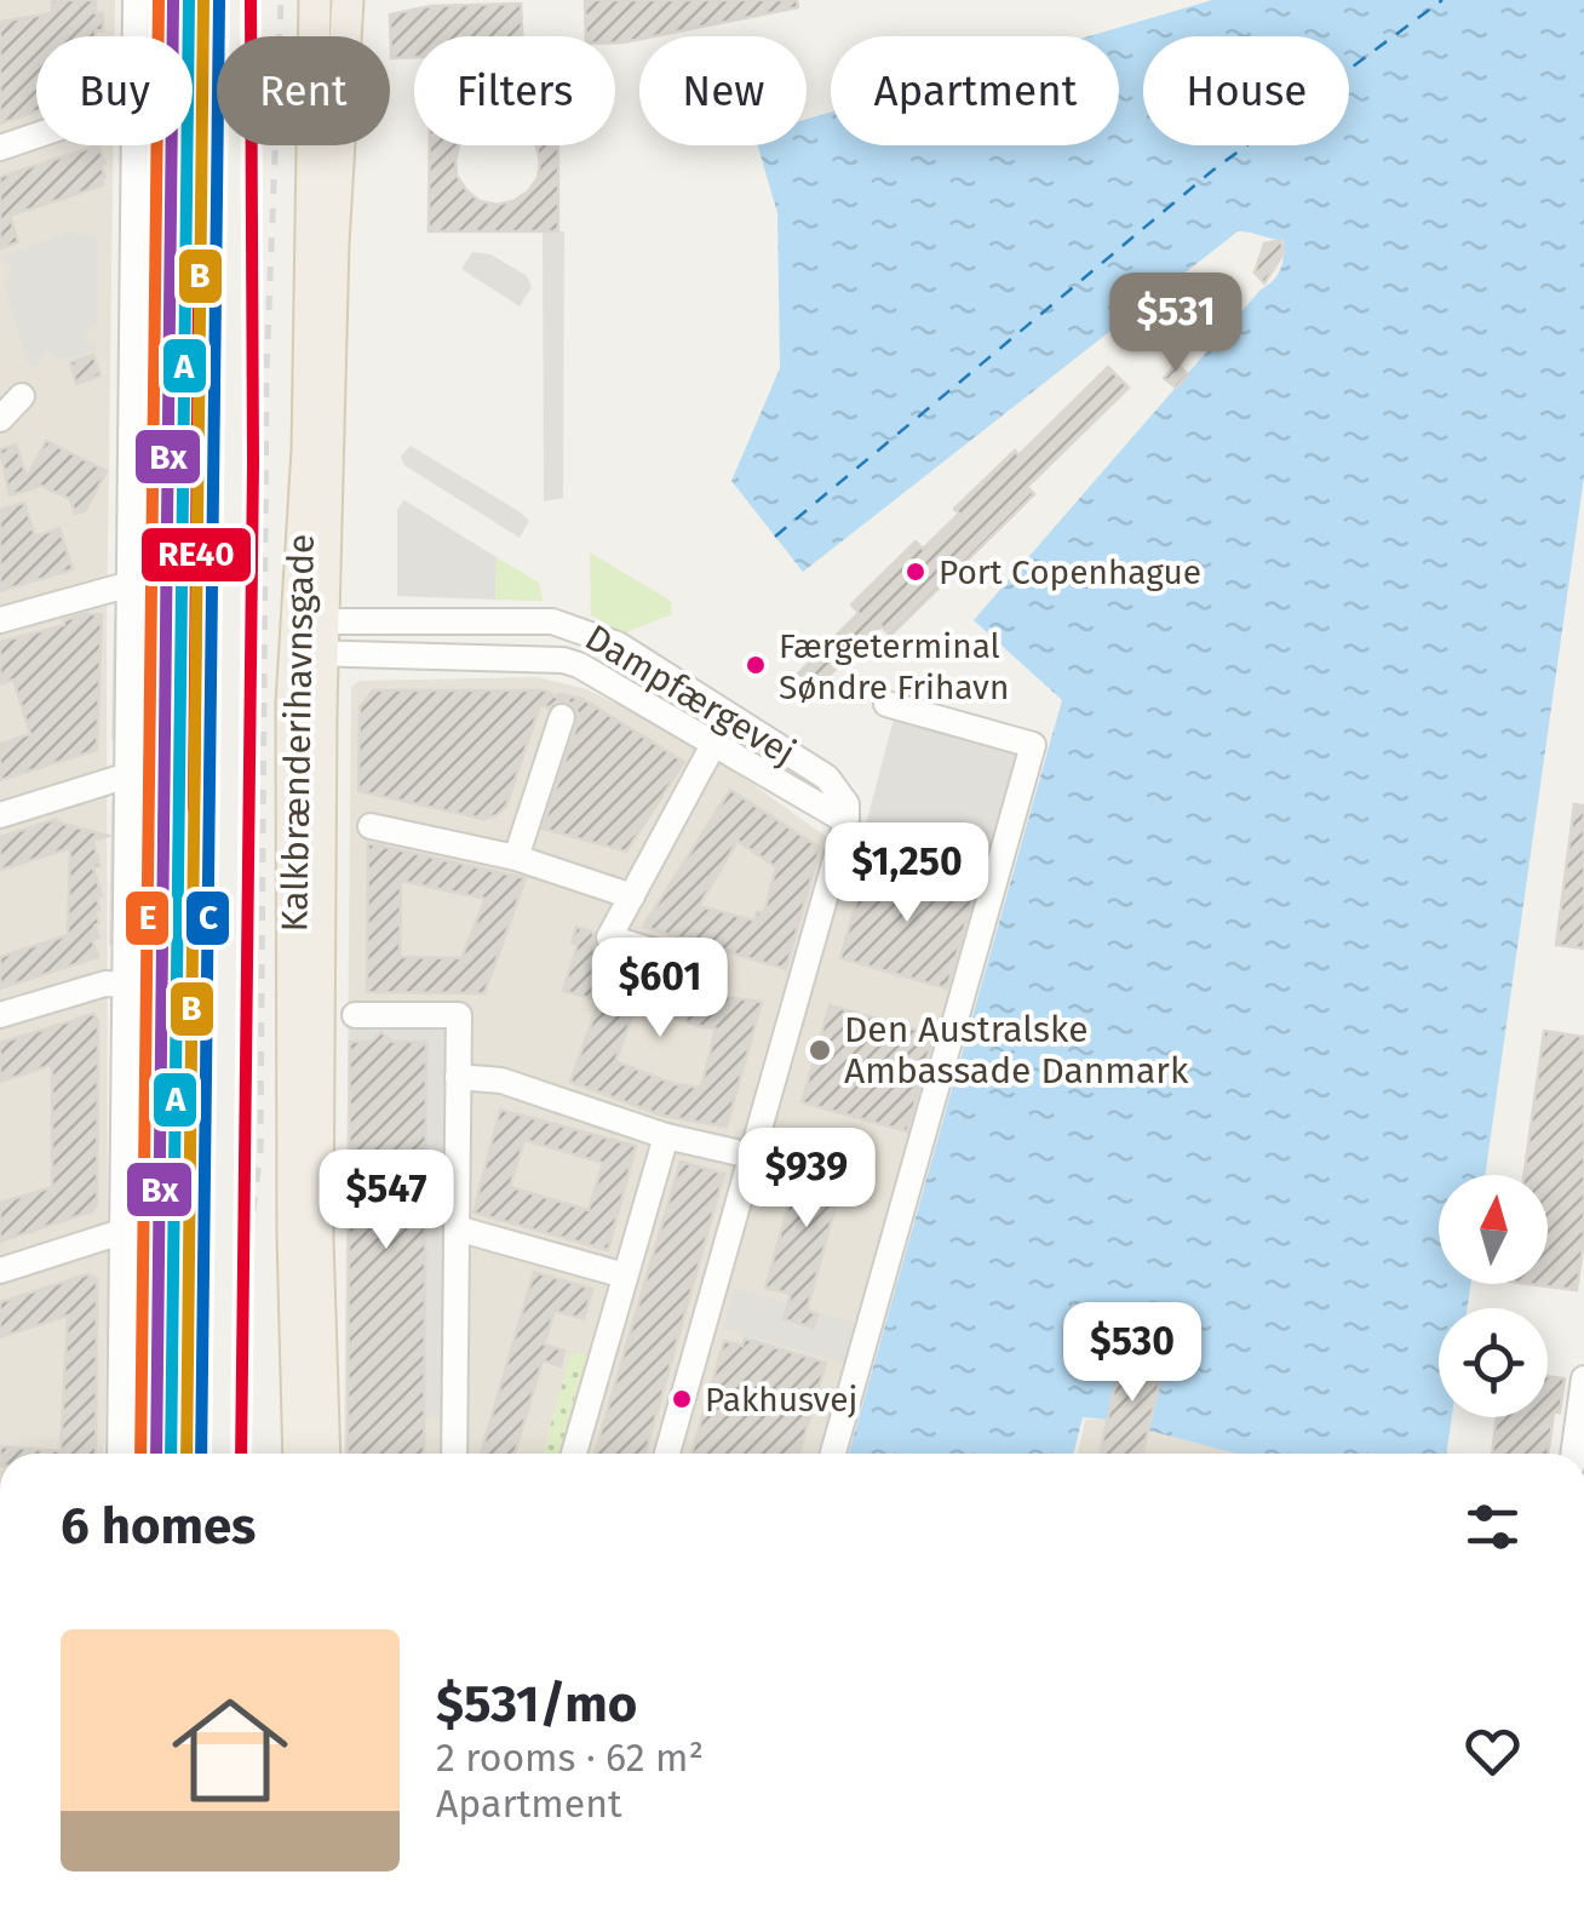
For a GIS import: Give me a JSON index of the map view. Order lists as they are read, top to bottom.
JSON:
{
  "streets": {
    "main road": ["Kalkbrænderihavnsgade"],
    "street": ["Dampfærgevej"]
  },
  "crossings": [
    ["Dampfærgevej", "Kalkbrænderihavnsgade"]
  ],
  "places": [
    "Port Copenhague",
    "Færgeterminal Søndre Frihavn",
    "Den Australske Ambassade Danmark",
    "Pakhusvej"
  ],
  "lines": [
    "transit line A",
    "transit line RE40",
    "transit line B",
    "transit line Bx",
    "transit line C",
    "transit line E"
  ],
  "north": "top",
  "page": {
    "chip": [
      "Buy",
      "Rent",
      "Filters",
      "New",
      "Apartment",
      "House"
    ],
    "price": [
      "$531",
      "$1,250",
      "$601",
      "$939",
      "$547",
      "$530"
    ],
    "heading": "6 homes",
    "list": [
      {
        "name": "$531/mo",
        "note": "2 rooms · 62 m² · Apartment"
      }
    ]
  }
}
